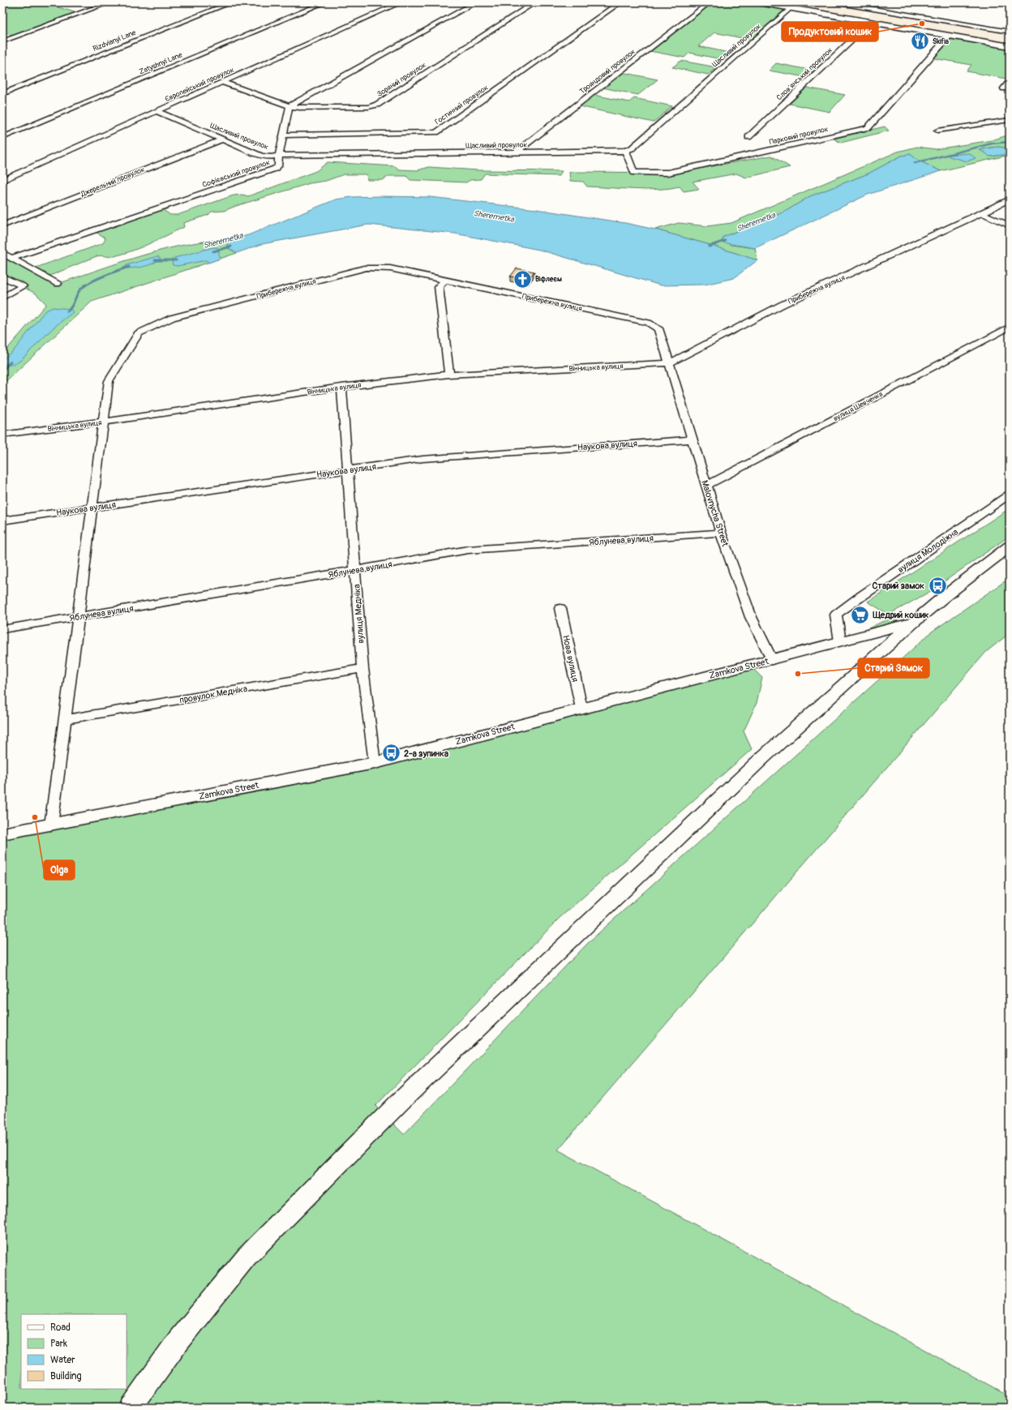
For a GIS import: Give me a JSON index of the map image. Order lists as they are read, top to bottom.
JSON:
{
  "streets": {
    "street": [
      "Rizdvianyi Lane",
      "Щасливий провулок",
      "Zatyshnyi Lane",
      "Трояндовий провулок",
      "Словʼянський провулок",
      "Зоряний провулок",
      "Європейський провулок",
      "Гостинний провулок",
      "Парковий провулок",
      "Софієвський провулок",
      "Джерельний провулок",
      "Прибережна вулиця",
      "Вінницька вулиця",
      "вулиця Шевченка",
      "Наукова вулиця",
      "Malovnycha Street",
      "Яблунева вулиця",
      "вулиця Молодіжна",
      "вулиця Медніка",
      "Нова вулиця",
      "Zamkova Street",
      "провулок Медніка"
    ]
  },
  "crossings": [
    ["Щасливий провулок", "Трояндовий провулок"],
    ["Щасливий провулок", "Європейський провулок"],
    ["Щасливий провулок", "Парковий провулок"],
    ["Щасливий провулок", "Софієвський провулок"],
    ["Щасливий провулок", "Джерельний провулок"],
    ["Зоряний провулок", "Європейський провулок"],
    ["Зоряний провулок", "Софієвський провулок"],
    ["Гостинний провулок", "Софієвський провулок"],
    ["Прибережна вулиця", "Вінницька вулиця"],
    ["Прибережна вулиця", "Наукова вулиця"],
    ["Прибережна вулиця", "Malovnycha Street"],
    ["Прибережна вулиця", "Яблунева вулиця"],
    ["Прибережна вулиця", "Zamkova Street"],
    ["Прибережна вулиця", "провулок Медніка"],
    ["Вінницька вулиця", "Malovnycha Street"],
    ["Вінницька вулиця", "вулиця Медніка"],
    ["вулиця Шевченка", "Malovnycha Street"],
    ["Наукова вулиця", "Malovnycha Street"],
    ["Наукова вулиця", "вулиця Медніка"],
    ["Malovnycha Street", "Яблунева вулиця"],
    ["Malovnycha Street", "Zamkova Street"],
    ["Яблунева вулиця", "вулиця Медніка"],
    ["вулиця Молодіжна", "Zamkova Street"],
    ["вулиця Медніка", "Zamkova Street"],
    ["вулиця Медніка", "провулок Медніка"],
    ["Нова вулиця", "Zamkova Street"]
  ],
  "water": ["Sheremetka"],
  "places": {
    "other": ["Продуктовий кошик", "Старий Замок", "Olga"],
    "restaurant": ["Skifia"],
    "church": ["Віфлеєм"],
    "bus stop": ["Старий замок", "2-а зупинка"],
    "supermarket": ["Щедрий кошик"]
  },
  "legend": [
    "Road",
    "Park",
    "Water",
    "Building"
  ]
}
